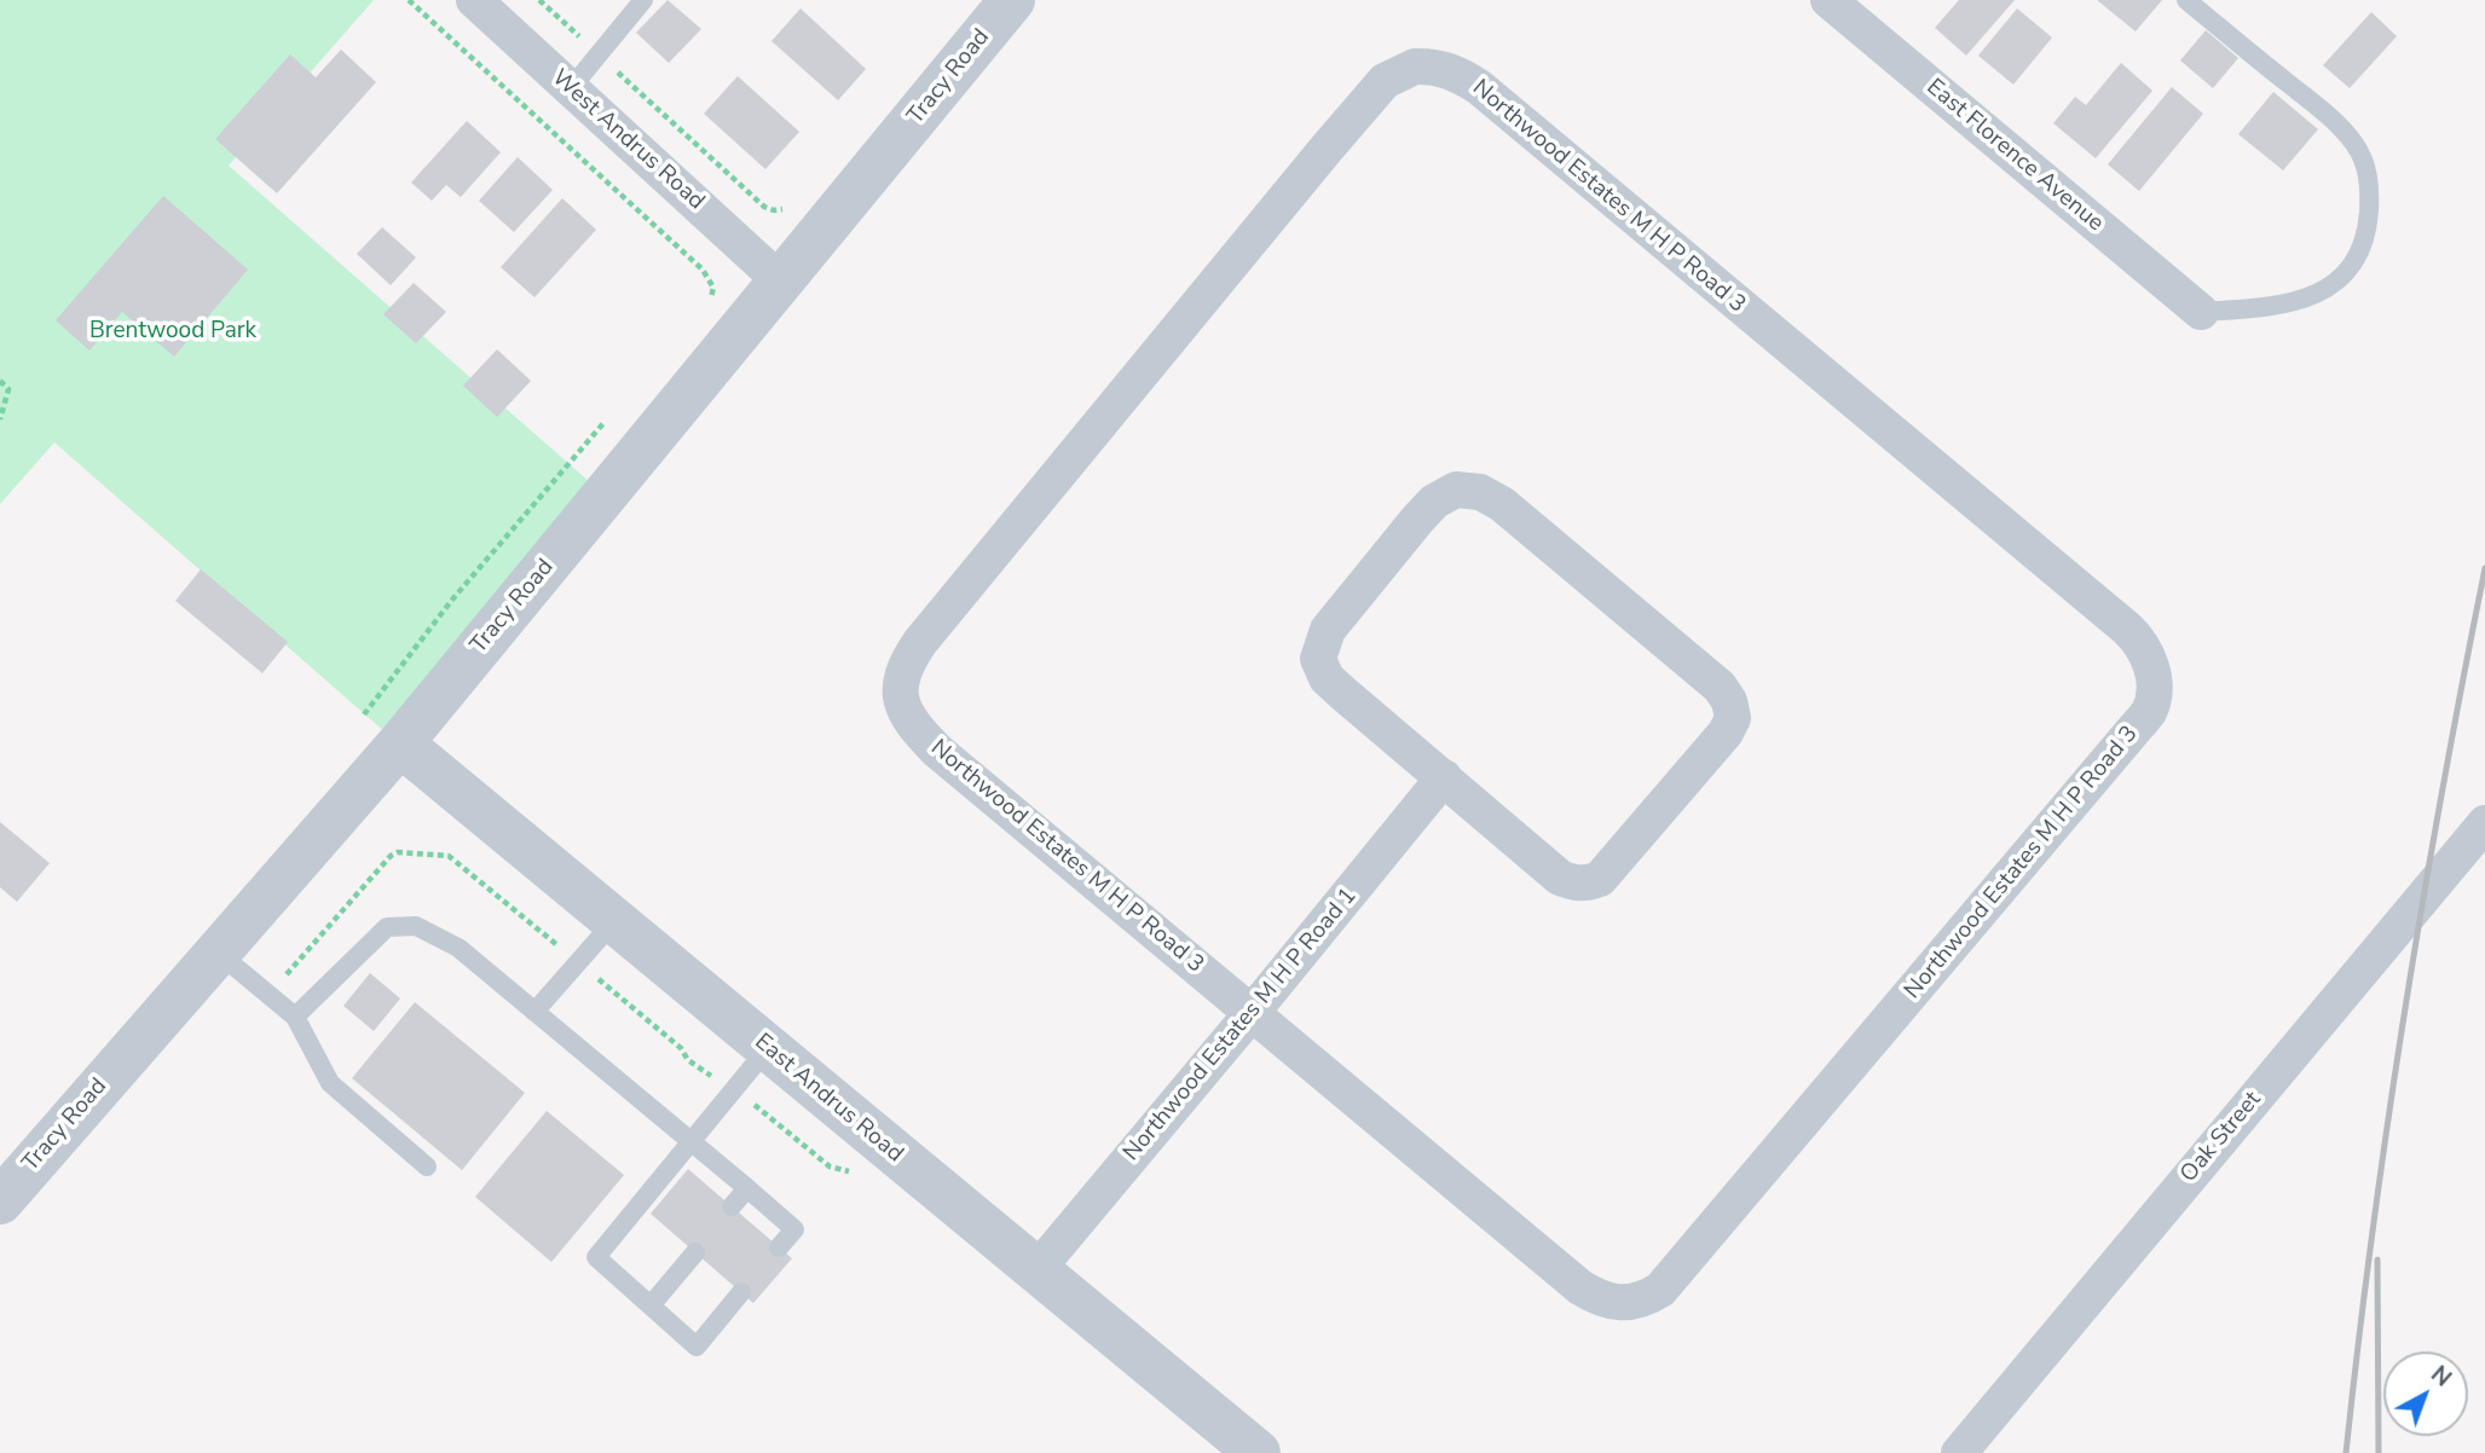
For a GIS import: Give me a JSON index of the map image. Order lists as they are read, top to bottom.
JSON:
{
  "streets": {
    "street": [
      "Tracy Road",
      "West Andrus Road",
      "East Florence Avenue",
      "Northwood Estates M H P Road 3",
      "Northwood Estates M H P Road 1",
      "East Andrus Road",
      "Oak Street"
    ]
  },
  "crossings": [
    ["Tracy Road", "West Andrus Road"],
    ["Tracy Road", "East Andrus Road"],
    ["Northwood Estates M H P Road 3", "Northwood Estates M H P Road 1"],
    ["Northwood Estates M H P Road 1", "East Andrus Road"]
  ],
  "parks": ["Brentwood Park"],
  "north": "top right"
}
